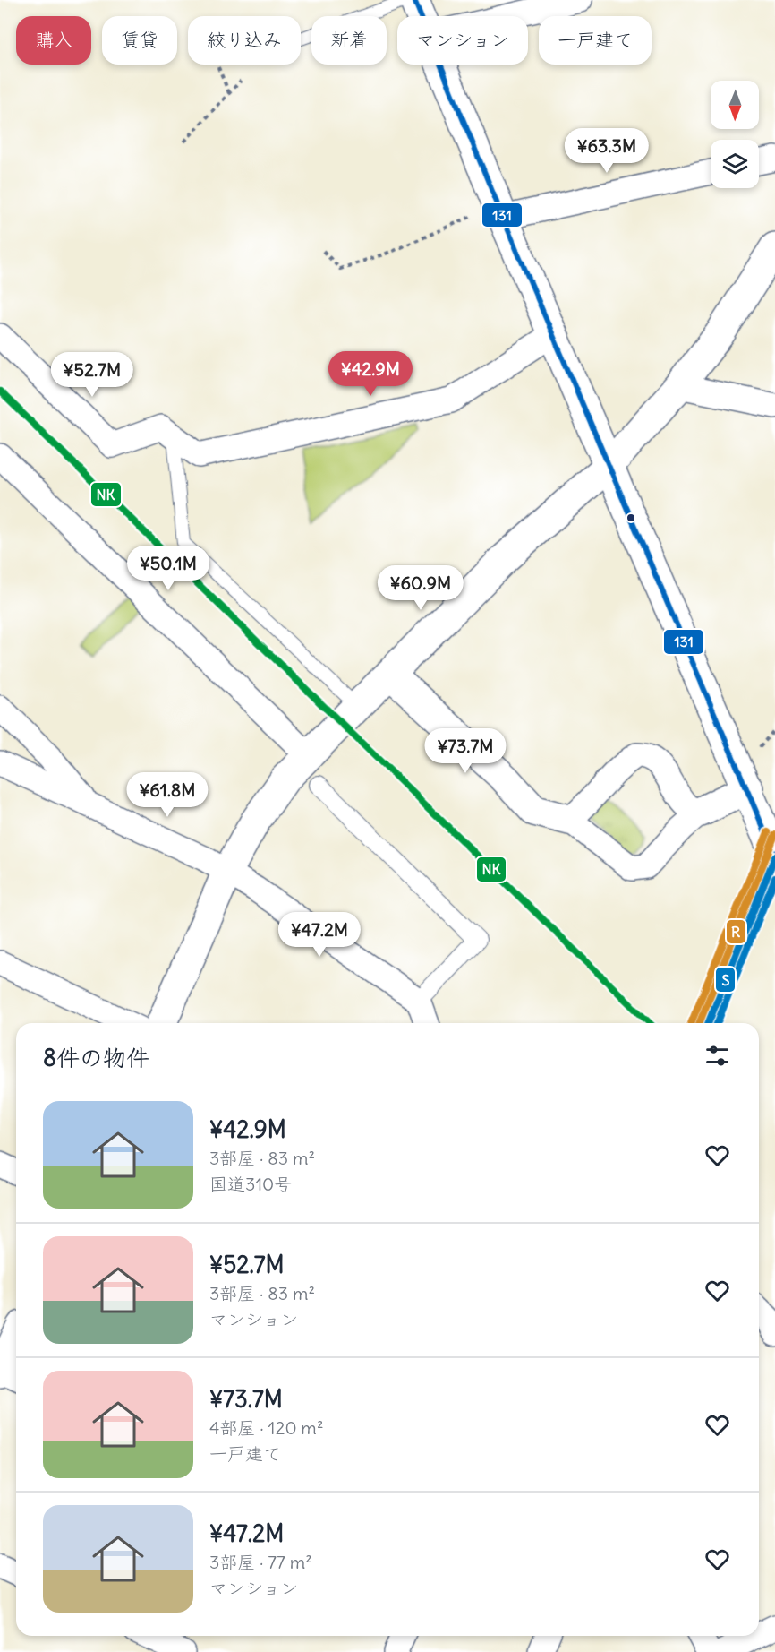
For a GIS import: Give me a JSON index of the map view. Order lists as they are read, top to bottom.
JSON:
{
  "lines": [
    "transit line 131",
    "transit line NK",
    "transit line R",
    "transit line S"
  ],
  "north": "bottom",
  "page": {
    "chip": [
      "購入",
      "賃貸",
      "絞り込み",
      "新着",
      "マンション",
      "一戸建て"
    ],
    "price": [
      "¥63.3M",
      "¥42.9M",
      "¥52.7M",
      "¥50.1M",
      "¥60.9M",
      "¥73.7M",
      "¥61.8M",
      "¥47.2M"
    ],
    "heading": "8件の物件",
    "list": [
      {
        "name": "¥42.9M",
        "note": "3部屋 · 83 m² · 国道310号"
      },
      {
        "name": "¥52.7M",
        "note": "3部屋 · 83 m² · マンション"
      },
      {
        "name": "¥73.7M",
        "note": "4部屋 · 120 m² · 一戸建て"
      },
      {
        "name": "¥47.2M",
        "note": "3部屋 · 77 m² · マンション"
      }
    ]
  }
}
